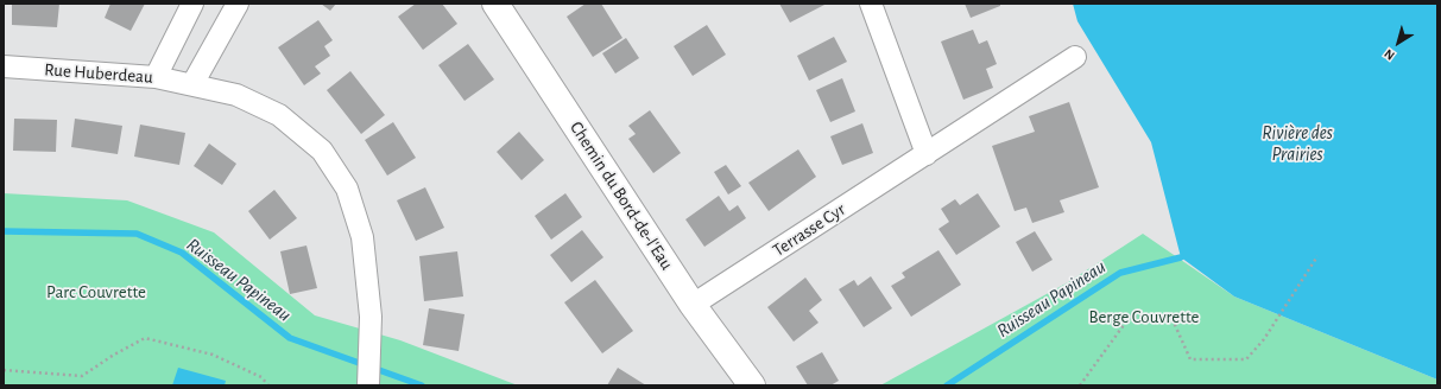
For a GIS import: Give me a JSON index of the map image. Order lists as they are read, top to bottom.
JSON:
{
  "streets": {
    "street": ["Rue Huberdeau", "Chemin du Bord-de-l'Eau", "Terrasse Cyr"]
  },
  "crossings": [
    ["Chemin du Bord-de-l'Eau", "Terrasse Cyr"]
  ],
  "water": ["Rivière des Prairies", "Ruisseau Papineau"],
  "parks": ["Parc Couvrette", "Berge Couvrette"],
  "north": "bottom left"
}
